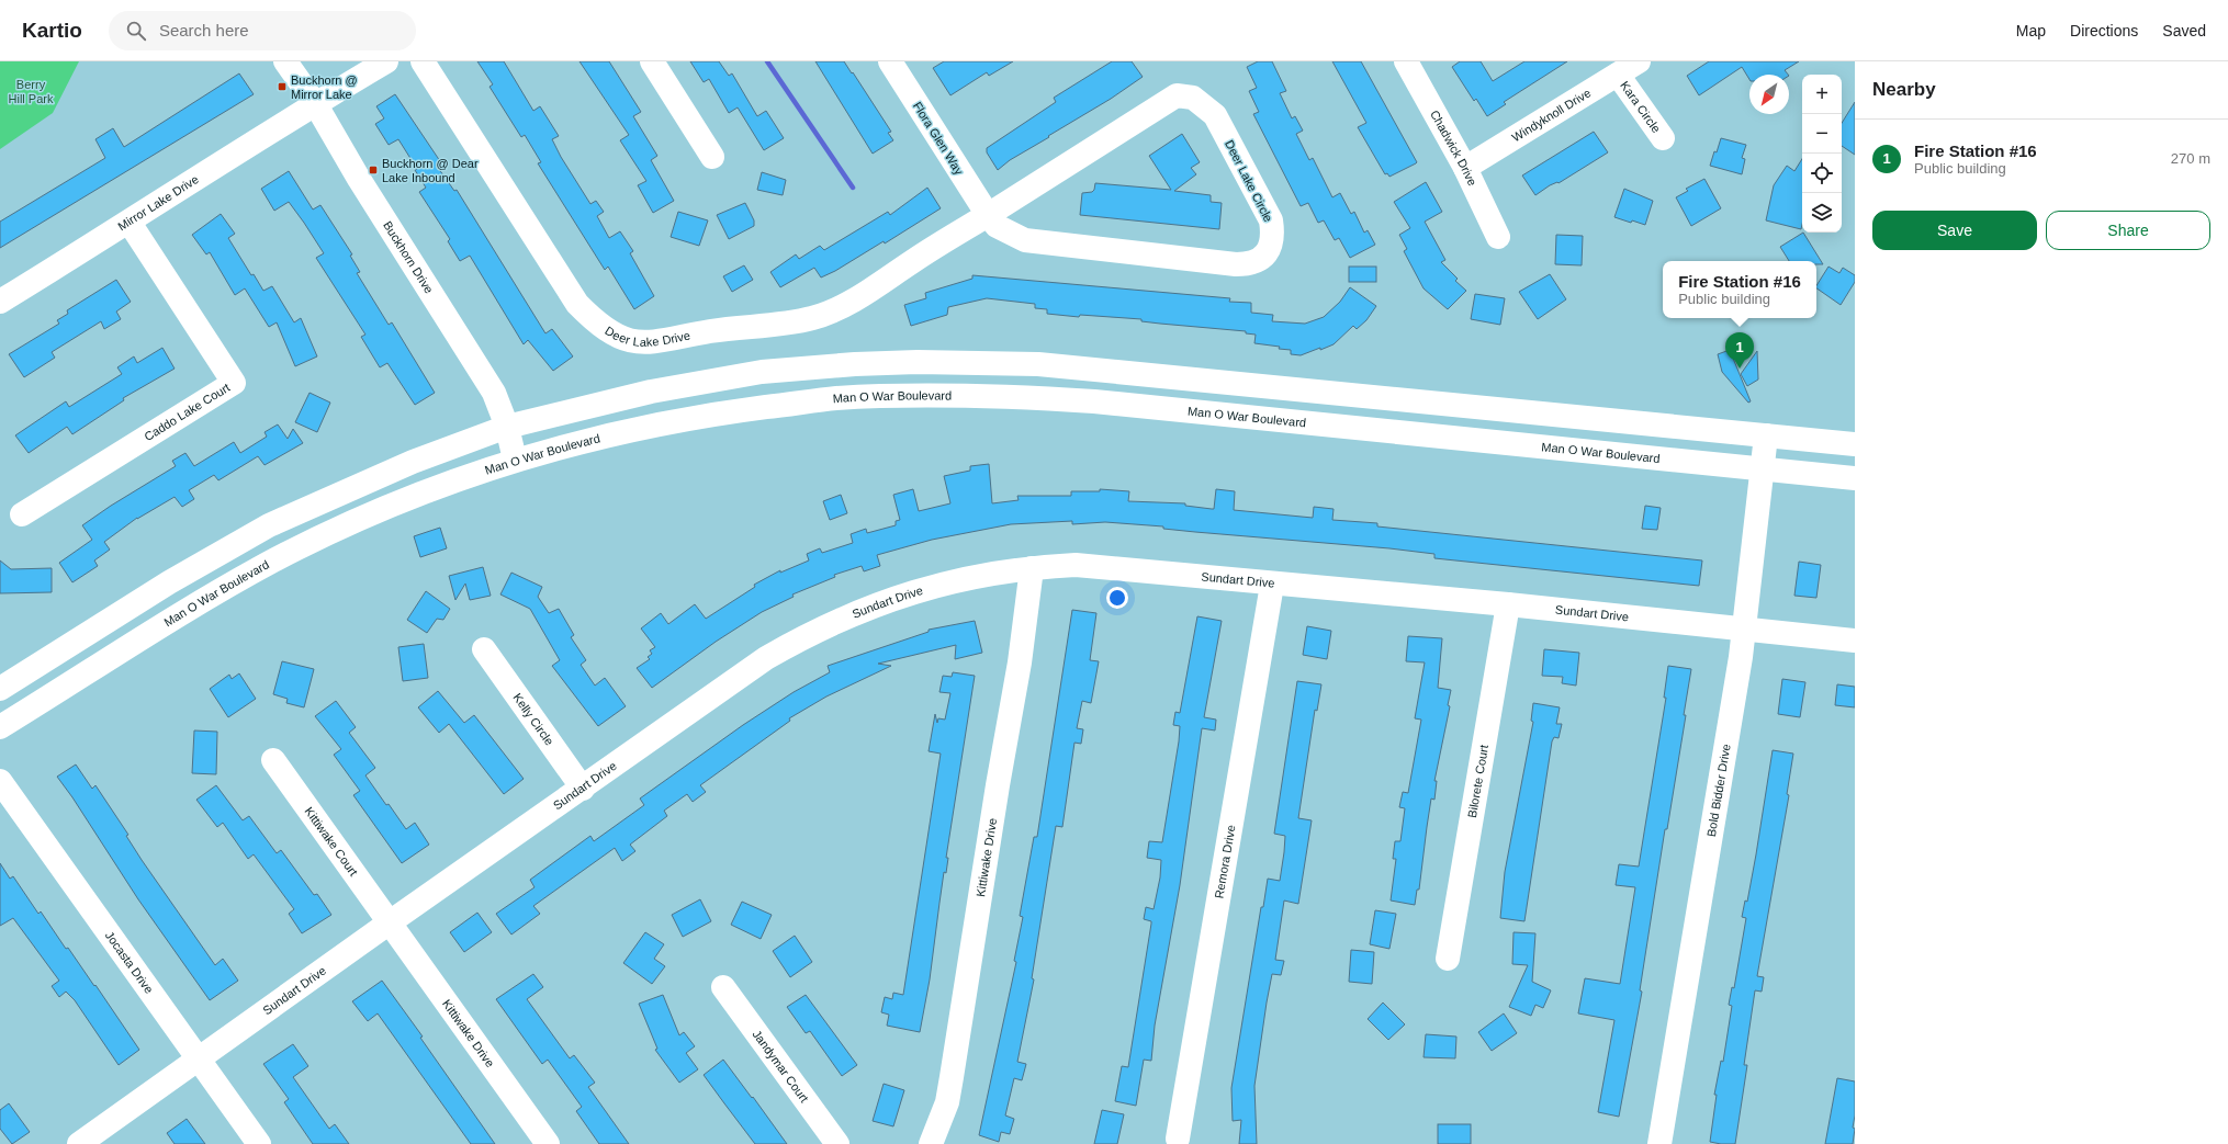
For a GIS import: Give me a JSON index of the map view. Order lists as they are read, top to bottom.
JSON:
{
  "streets": {
    "street": [
      "Kara Circle",
      "Windyknoll Drive",
      "Flora Glen Way",
      "Chadwick Drive",
      "Deer Lake Circle",
      "Mirror Lake Drive",
      "Buckhorn Drive",
      "Deer Lake Drive",
      "Man O War Boulevard",
      "Caddo Lake Court",
      "Sundart Drive",
      "Kelly Circle",
      "Bilorete Court",
      "Bold Bidder Drive",
      "Kittiwake Court",
      "Kittiwake Drive",
      "Remora Drive",
      "Jocasta Drive",
      "Jandymar Court"
    ]
  },
  "crossings": [
    ["Kara Circle", "Windyknoll Drive"],
    ["Windyknoll Drive", "Chadwick Drive"],
    ["Flora Glen Way", "Deer Lake Circle"],
    ["Flora Glen Way", "Deer Lake Drive"],
    ["Deer Lake Circle", "Deer Lake Drive"],
    ["Mirror Lake Drive", "Buckhorn Drive"],
    ["Mirror Lake Drive", "Caddo Lake Court"],
    ["Buckhorn Drive", "Man O War Boulevard"],
    ["Man O War Boulevard", "Bold Bidder Drive"],
    ["Sundart Drive", "Kelly Circle"],
    ["Sundart Drive", "Bilorete Court"],
    ["Sundart Drive", "Bold Bidder Drive"],
    ["Sundart Drive", "Kittiwake Court"],
    ["Sundart Drive", "Kittiwake Drive"],
    ["Sundart Drive", "Remora Drive"],
    ["Sundart Drive", "Jocasta Drive"],
    ["Kittiwake Court", "Kittiwake Drive"]
  ],
  "parks": ["Berry Hill Park"],
  "places": {
    "transit": ["Buckhorn @ Mirror Lake", "Buckhorn @ Dear Lake Inbound"]
  },
  "north": "bottom left",
  "page": {
    "header": "Kartio",
    "search": "Search here",
    "nav": ["Map", "Directions", "Saved"],
    "heading": "Nearby",
    "map_buttons": ["+", "−"],
    "list": [
      {
        "mark": "1",
        "name": "Fire Station #16",
        "note": "Public building",
        "value": "270 m"
      }
    ],
    "buttons": ["Save", "Share"],
    "popup": ["Fire Station #16", "Public building"],
    "pins": "1"
  }
}
